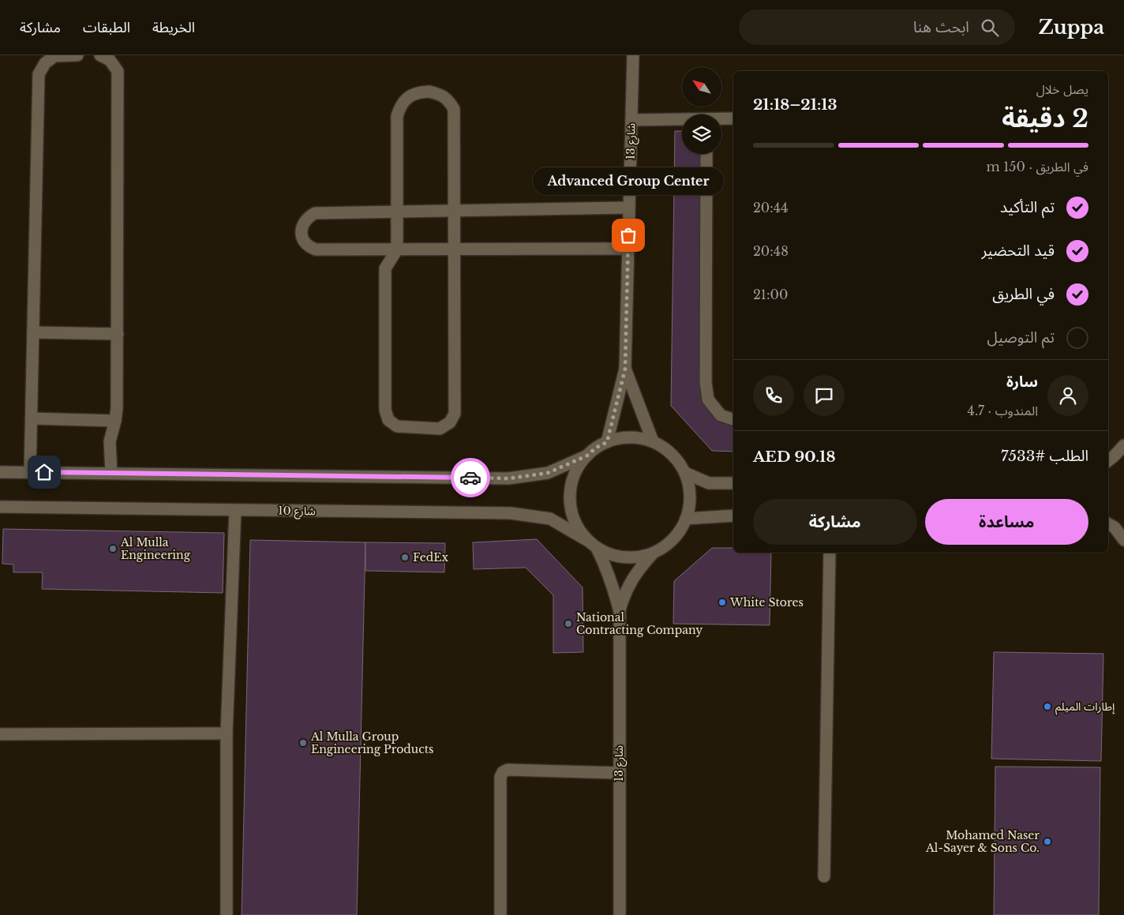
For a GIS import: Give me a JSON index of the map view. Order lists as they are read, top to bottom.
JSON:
{
  "streets": {
    "street": ["شارع 13", "شارع 10"]
  },
  "crossings": [
    ["شارع 13", "شارع 10"]
  ],
  "places": [
    "Advanced Group Center",
    "Al Mulla Engineering",
    "FedEx",
    "White Stores",
    "National Contracting Company",
    "إطارات الميلم",
    "Al Mulla Group Engineering Products",
    "Mohamed Naser Al-Sayer & Sons Co."
  ],
  "north": "top left",
  "page": {
    "header": "Zuppa",
    "search": "ابحث هنا",
    "nav": ["الخريطة", "الطبقات", "مشاركة"],
    "heading": ["2 دقيقة", "يصل خلال", "21:13–21:18"],
    "panel": [
      "سارة",
      "المندوب · 4.7",
      "الطلب #7533",
      "AED 90.18"
    ],
    "bar": "في الطريق · 150 m",
    "bubble": "Advanced Group Center",
    "list": [
      ["تم التأكيد", "20:44"],
      ["قيد التحضير", "20:48"],
      ["في الطريق", "21:00"],
      "تم التوصيل"
    ],
    "buttons": ["مساعدة", "مشاركة"]
  }
}
